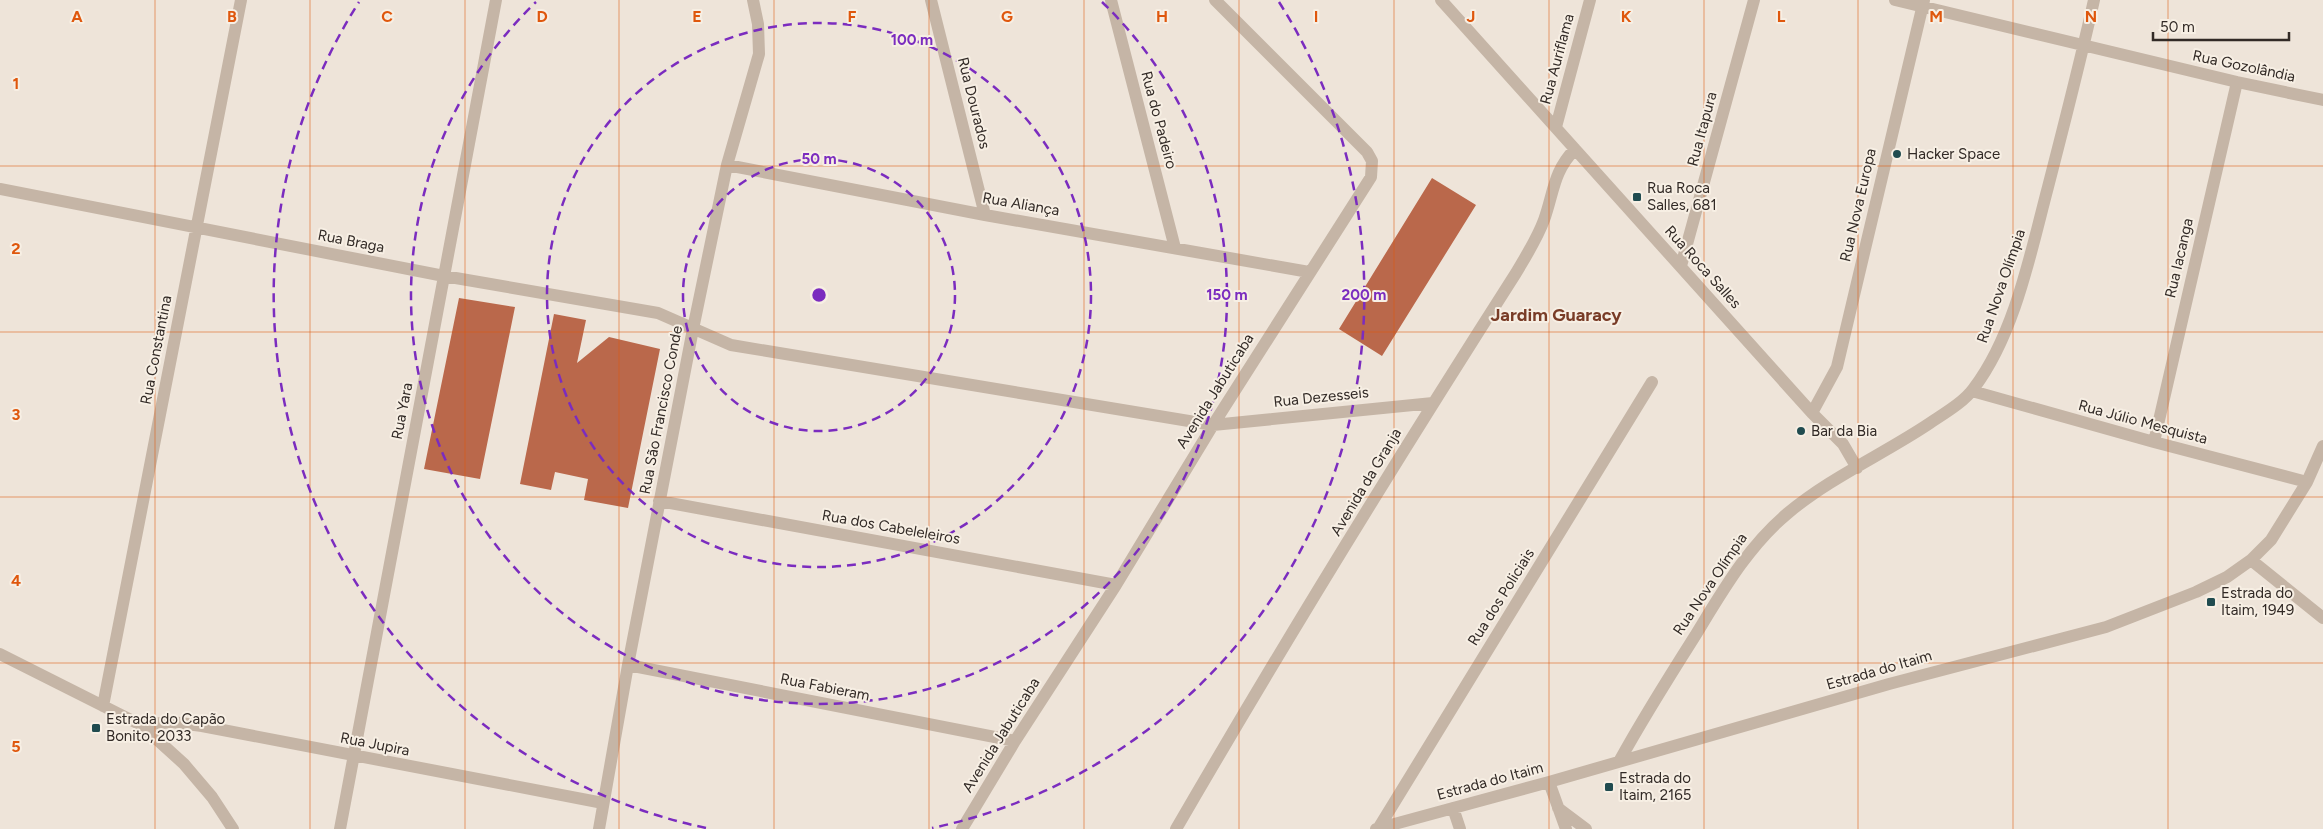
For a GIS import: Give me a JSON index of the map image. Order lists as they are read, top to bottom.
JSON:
{
  "streets": {
    "street": [
      "Rua Auriflama",
      "Rua Gozolândia",
      "Rua Dourados",
      "Rua do Padeiro",
      "Rua Itapura",
      "Rua Aliança",
      "Rua Nova Europa",
      "Rua Braga",
      "Rua Iacanga",
      "Rua Roca Salles",
      "Rua Nova Olímpia",
      "Rua Constantina",
      "Avenida Jabuticaba",
      "Rua Dezesseis",
      "Rua São Francisco Conde",
      "Rua Yara",
      "Rua Júlio Mesquista",
      "Avenida da Granja",
      "Rua dos Cabeleleiros",
      "Rua dos Policiais",
      "Estrada do Itaim",
      "Rua Fabieram",
      "Rua Jupira"
    ]
  },
  "crossings": [
    ["Rua Auriflama", "Rua Roca Salles"],
    ["Rua Gozolândia", "Rua Nova Europa"],
    ["Rua Gozolândia", "Rua Iacanga"],
    ["Rua Gozolândia", "Rua Nova Olímpia"],
    ["Rua Dourados", "Rua Aliança"],
    ["Rua do Padeiro", "Rua Aliança"],
    ["Rua Itapura", "Rua Roca Salles"],
    ["Rua Aliança", "Avenida Jabuticaba"],
    ["Rua Aliança", "Rua São Francisco Conde"],
    ["Rua Nova Europa", "Rua Roca Salles"],
    ["Rua Braga", "Rua Constantina"],
    ["Rua Braga", "Rua São Francisco Conde"],
    ["Rua Braga", "Rua Yara"],
    ["Rua Iacanga", "Rua Júlio Mesquista"],
    ["Rua Roca Salles", "Rua Nova Olímpia"],
    ["Rua Roca Salles", "Avenida da Granja"],
    ["Rua Nova Olímpia", "Rua Júlio Mesquista"],
    ["Rua Nova Olímpia", "Estrada do Itaim"],
    ["Avenida Jabuticaba", "Rua Dezesseis"],
    ["Avenida Jabuticaba", "Rua dos Cabeleleiros"],
    ["Avenida Jabuticaba", "Rua Fabieram"],
    ["Rua Dezesseis", "Avenida da Granja"],
    ["Rua São Francisco Conde", "Rua dos Cabeleleiros"],
    ["Rua São Francisco Conde", "Rua Fabieram"],
    ["Rua São Francisco Conde", "Rua Jupira"],
    ["Rua Yara", "Rua Jupira"],
    ["Rua Júlio Mesquista", "Estrada do Itaim"],
    ["Rua dos Policiais", "Estrada do Itaim"]
  ],
  "districts": ["Jardim Guaracy"],
  "places": {
    "other": ["Hacker Space", "Bar da Bia"],
    "transit": [
      "Rua Roca Salles, 681",
      "Estrada do Itaim, 1949",
      "Estrada do Capão Bonito, 2033",
      "Estrada do Itaim, 2165"
    ]
  },
  "scale_bar": "50 m",
  "grid": {
    "columns": [
      "A",
      "B",
      "C",
      "D",
      "E",
      "F",
      "G",
      "H",
      "I",
      "J",
      "K",
      "L",
      "M",
      "N"
    ],
    "rows": [
      "1",
      "2",
      "3",
      "4",
      "5"
    ]
  },
  "rings": [
    "100 m",
    "50 m",
    "150 m",
    "200 m"
  ]
}
